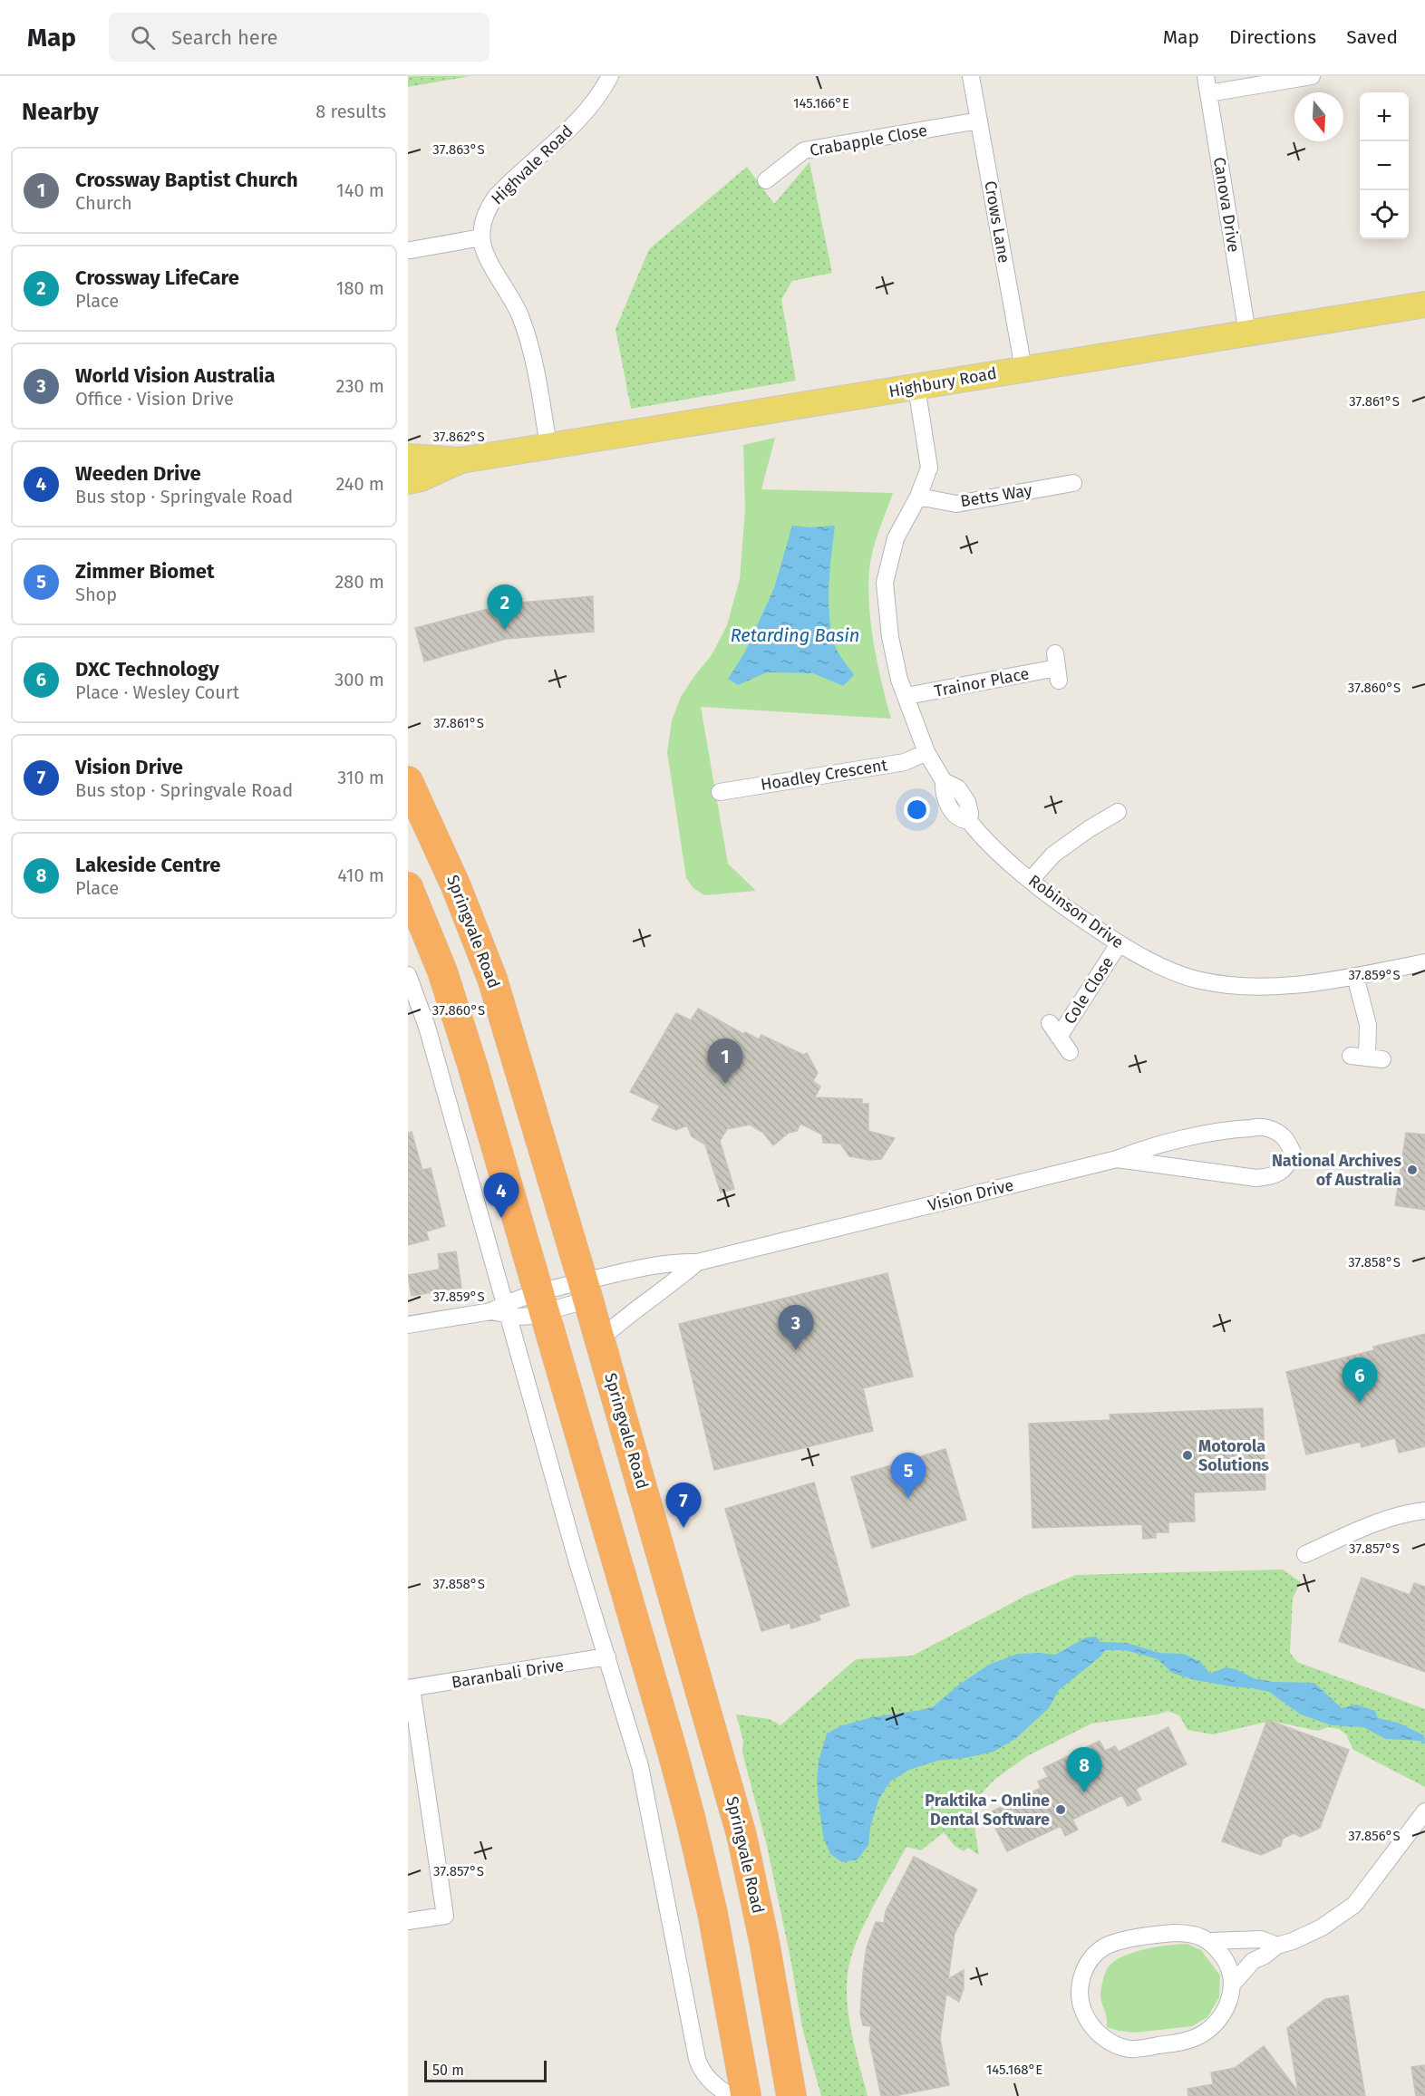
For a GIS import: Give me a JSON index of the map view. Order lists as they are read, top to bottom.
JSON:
{
  "streets": {
    "highway": ["Springvale Road"],
    "main road": ["Highbury Road"],
    "street": [
      "Crabapple Close",
      "Highvale Road",
      "Canova Drive",
      "Crows Lane",
      "Betts Way",
      "Trainor Place",
      "Hoadley Crescent",
      "Robinson Drive",
      "Cole Close",
      "Vision Drive",
      "Baranbali Drive"
    ]
  },
  "crossings": [
    ["Crabapple Close", "Crows Lane"],
    ["Canova Drive", "Highbury Road"],
    ["Crows Lane", "Highbury Road"],
    ["Highbury Road", "Robinson Drive"],
    ["Betts Way", "Robinson Drive"],
    ["Trainor Place", "Robinson Drive"],
    ["Hoadley Crescent", "Robinson Drive"],
    ["Robinson Drive", "Cole Close"],
    ["Springvale Road", "Vision Drive"]
  ],
  "water": ["Retarding Basin"],
  "places": ["National Archives of Australia", "Motorola Solutions", "Praktika - Online Dental Software"],
  "scale_bar": "50 m",
  "north": "bottom",
  "page": {
    "header": "Map",
    "search": "Search here",
    "nav": ["Map", "Directions", "Saved"],
    "heading": ["Nearby", "8 results"],
    "map_buttons": ["+", "−"],
    "list": [
      {
        "mark": "1",
        "name": "Crossway Baptist Church",
        "note": "Church",
        "value": "140 m"
      },
      {
        "mark": "2",
        "name": "Crossway LifeCare",
        "note": "Place",
        "value": "180 m"
      },
      {
        "mark": "3",
        "name": "World Vision Australia",
        "note": "Office · Vision Drive",
        "value": "230 m"
      },
      {
        "mark": "4",
        "name": "Weeden Drive",
        "note": "Bus stop · Springvale Road",
        "value": "240 m"
      },
      {
        "mark": "5",
        "name": "Zimmer Biomet",
        "note": "Shop",
        "value": "280 m"
      },
      {
        "mark": "6",
        "name": "DXC Technology",
        "note": "Place · Wesley Court",
        "value": "300 m"
      },
      {
        "mark": "7",
        "name": "Vision Drive",
        "note": "Bus stop · Springvale Road",
        "value": "310 m"
      },
      {
        "mark": "8",
        "name": "Lakeside Centre",
        "note": "Place",
        "value": "410 m"
      }
    ],
    "pins": [
      "2",
      "1",
      "4",
      "3",
      "6",
      "5",
      "7",
      "8"
    ],
    "scale": "50 m"
  },
  "coordinates": [
    "145.166°E",
    "37.863°S",
    "37.861°S",
    "37.862°S",
    "37.860°S",
    "37.859°S",
    "37.858°S",
    "37.857°S",
    "37.856°S",
    "145.168°E"
  ]
}
